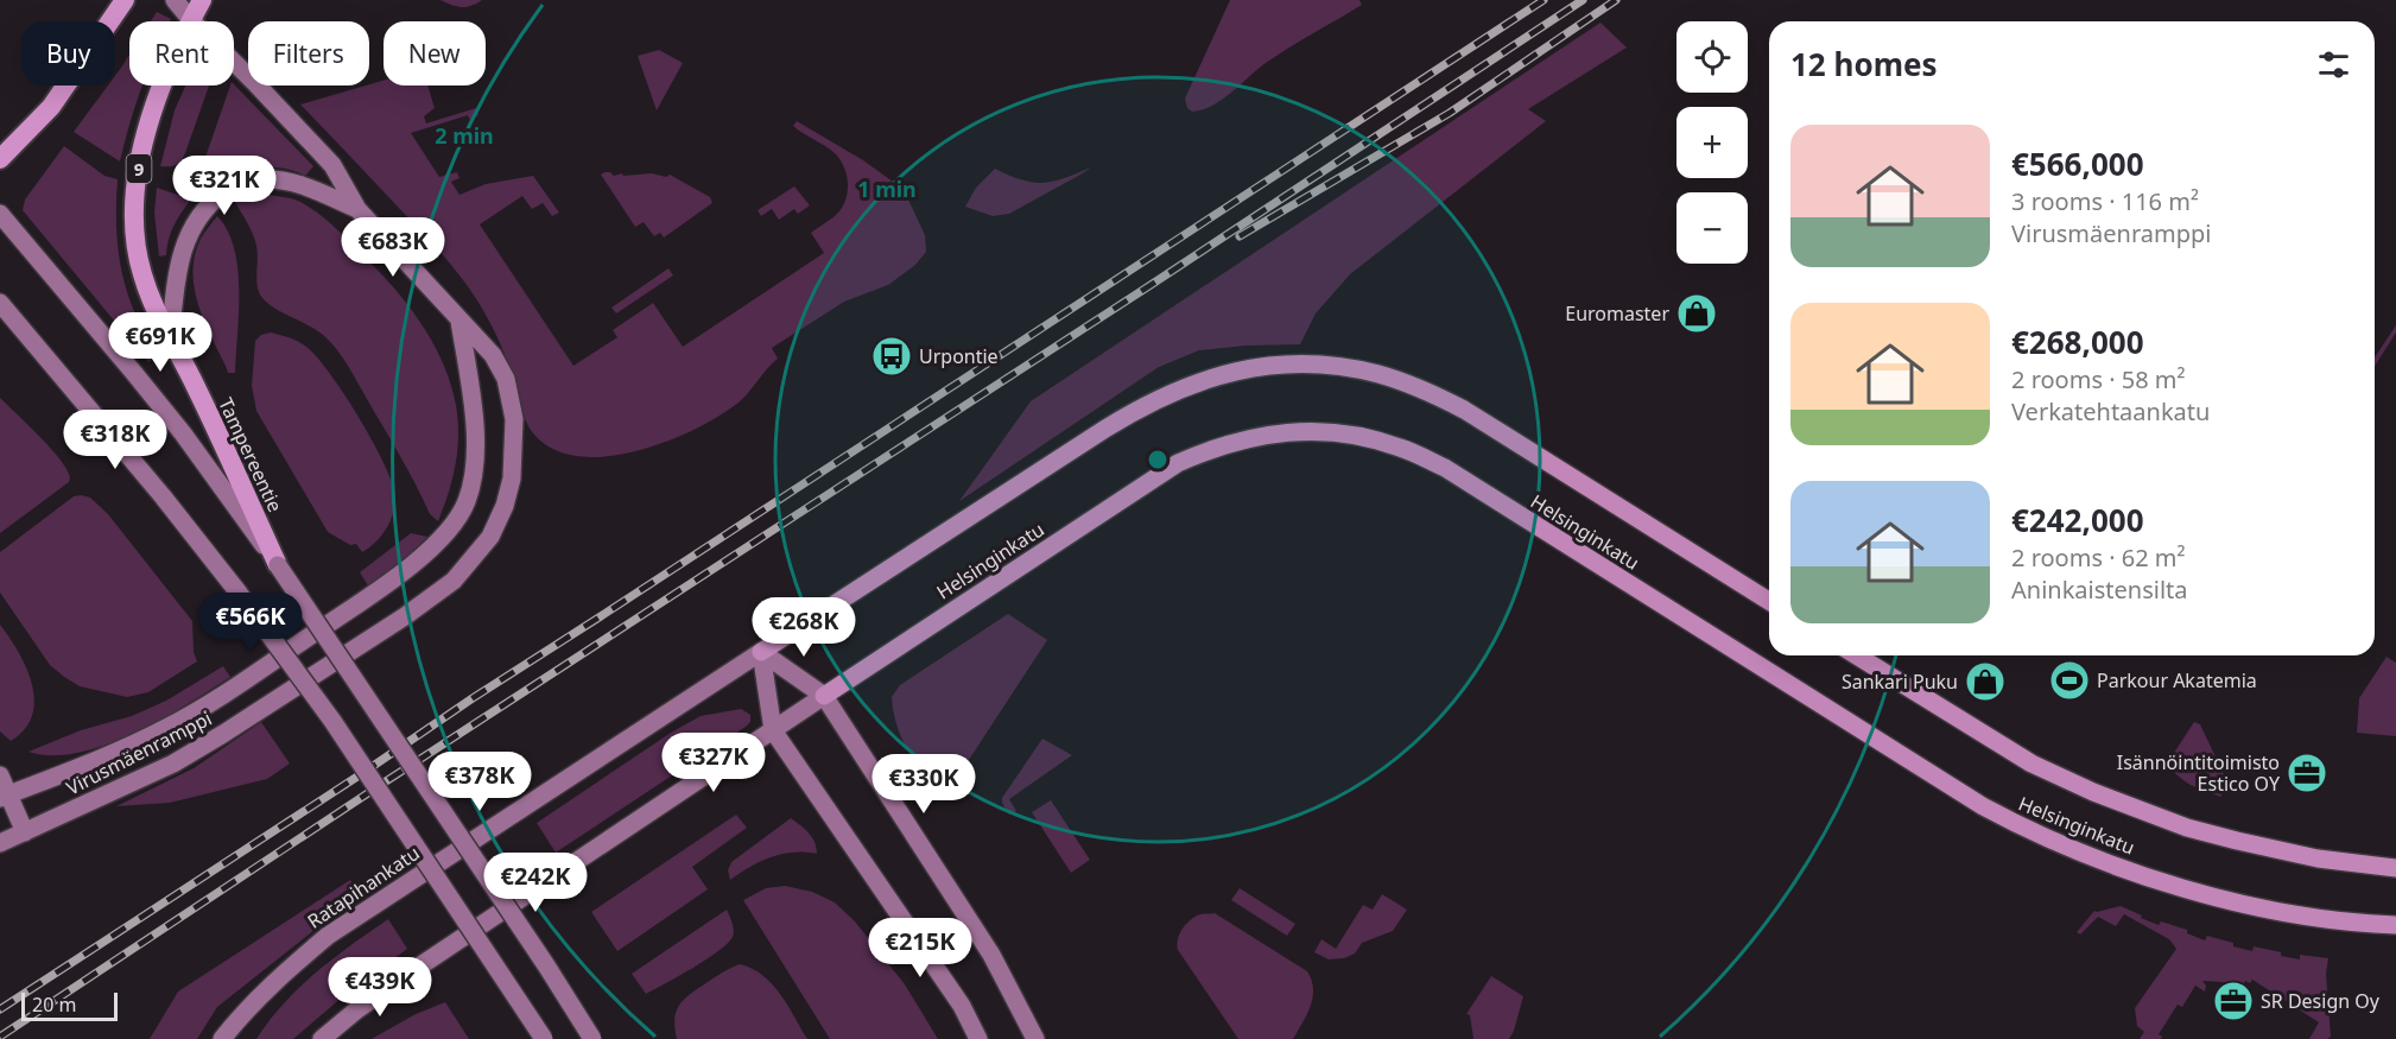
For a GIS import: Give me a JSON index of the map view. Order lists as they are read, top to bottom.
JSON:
{
  "streets": {
    "highway": ["9", "Tampereentie"],
    "main road": ["Helsinginkatu", "Virusmäenramppi", "Ratapihankatu"]
  },
  "crossings": [
    ["9", "Tampereentie"],
    ["Helsinginkatu", "Ratapihankatu"]
  ],
  "places": {
    "shop": ["Euromaster", "Sankari Puku"],
    "bus stop": ["Urpontie"],
    "sports": ["Parkour Akatemia"],
    "office": ["Isännöintitoimisto Estico OY", "SR Design Oy"]
  },
  "scale_bar": "20 m",
  "page": {
    "map_buttons": ["+", "−"],
    "chip": [
      "Buy",
      "Rent",
      "Filters",
      "New"
    ],
    "heading": "12 homes",
    "list": [
      {
        "name": "€566,000",
        "note": "3 rooms · 116 m² · Virusmäenramppi"
      },
      {
        "name": "€268,000",
        "note": "2 rooms · 58 m² · Verkatehtaankatu"
      },
      {
        "name": "€242,000",
        "note": "2 rooms · 62 m² · Aninkaistensilta"
      }
    ],
    "price": [
      "€321K",
      "€683K",
      "€691K",
      "€318K",
      "€566K",
      "€268K",
      "€327K",
      "€378K",
      "€330K",
      "€242K",
      "€215K",
      "€439K"
    ],
    "scale": "20 m"
  },
  "rings": ["2 min", "1 min"]
}
